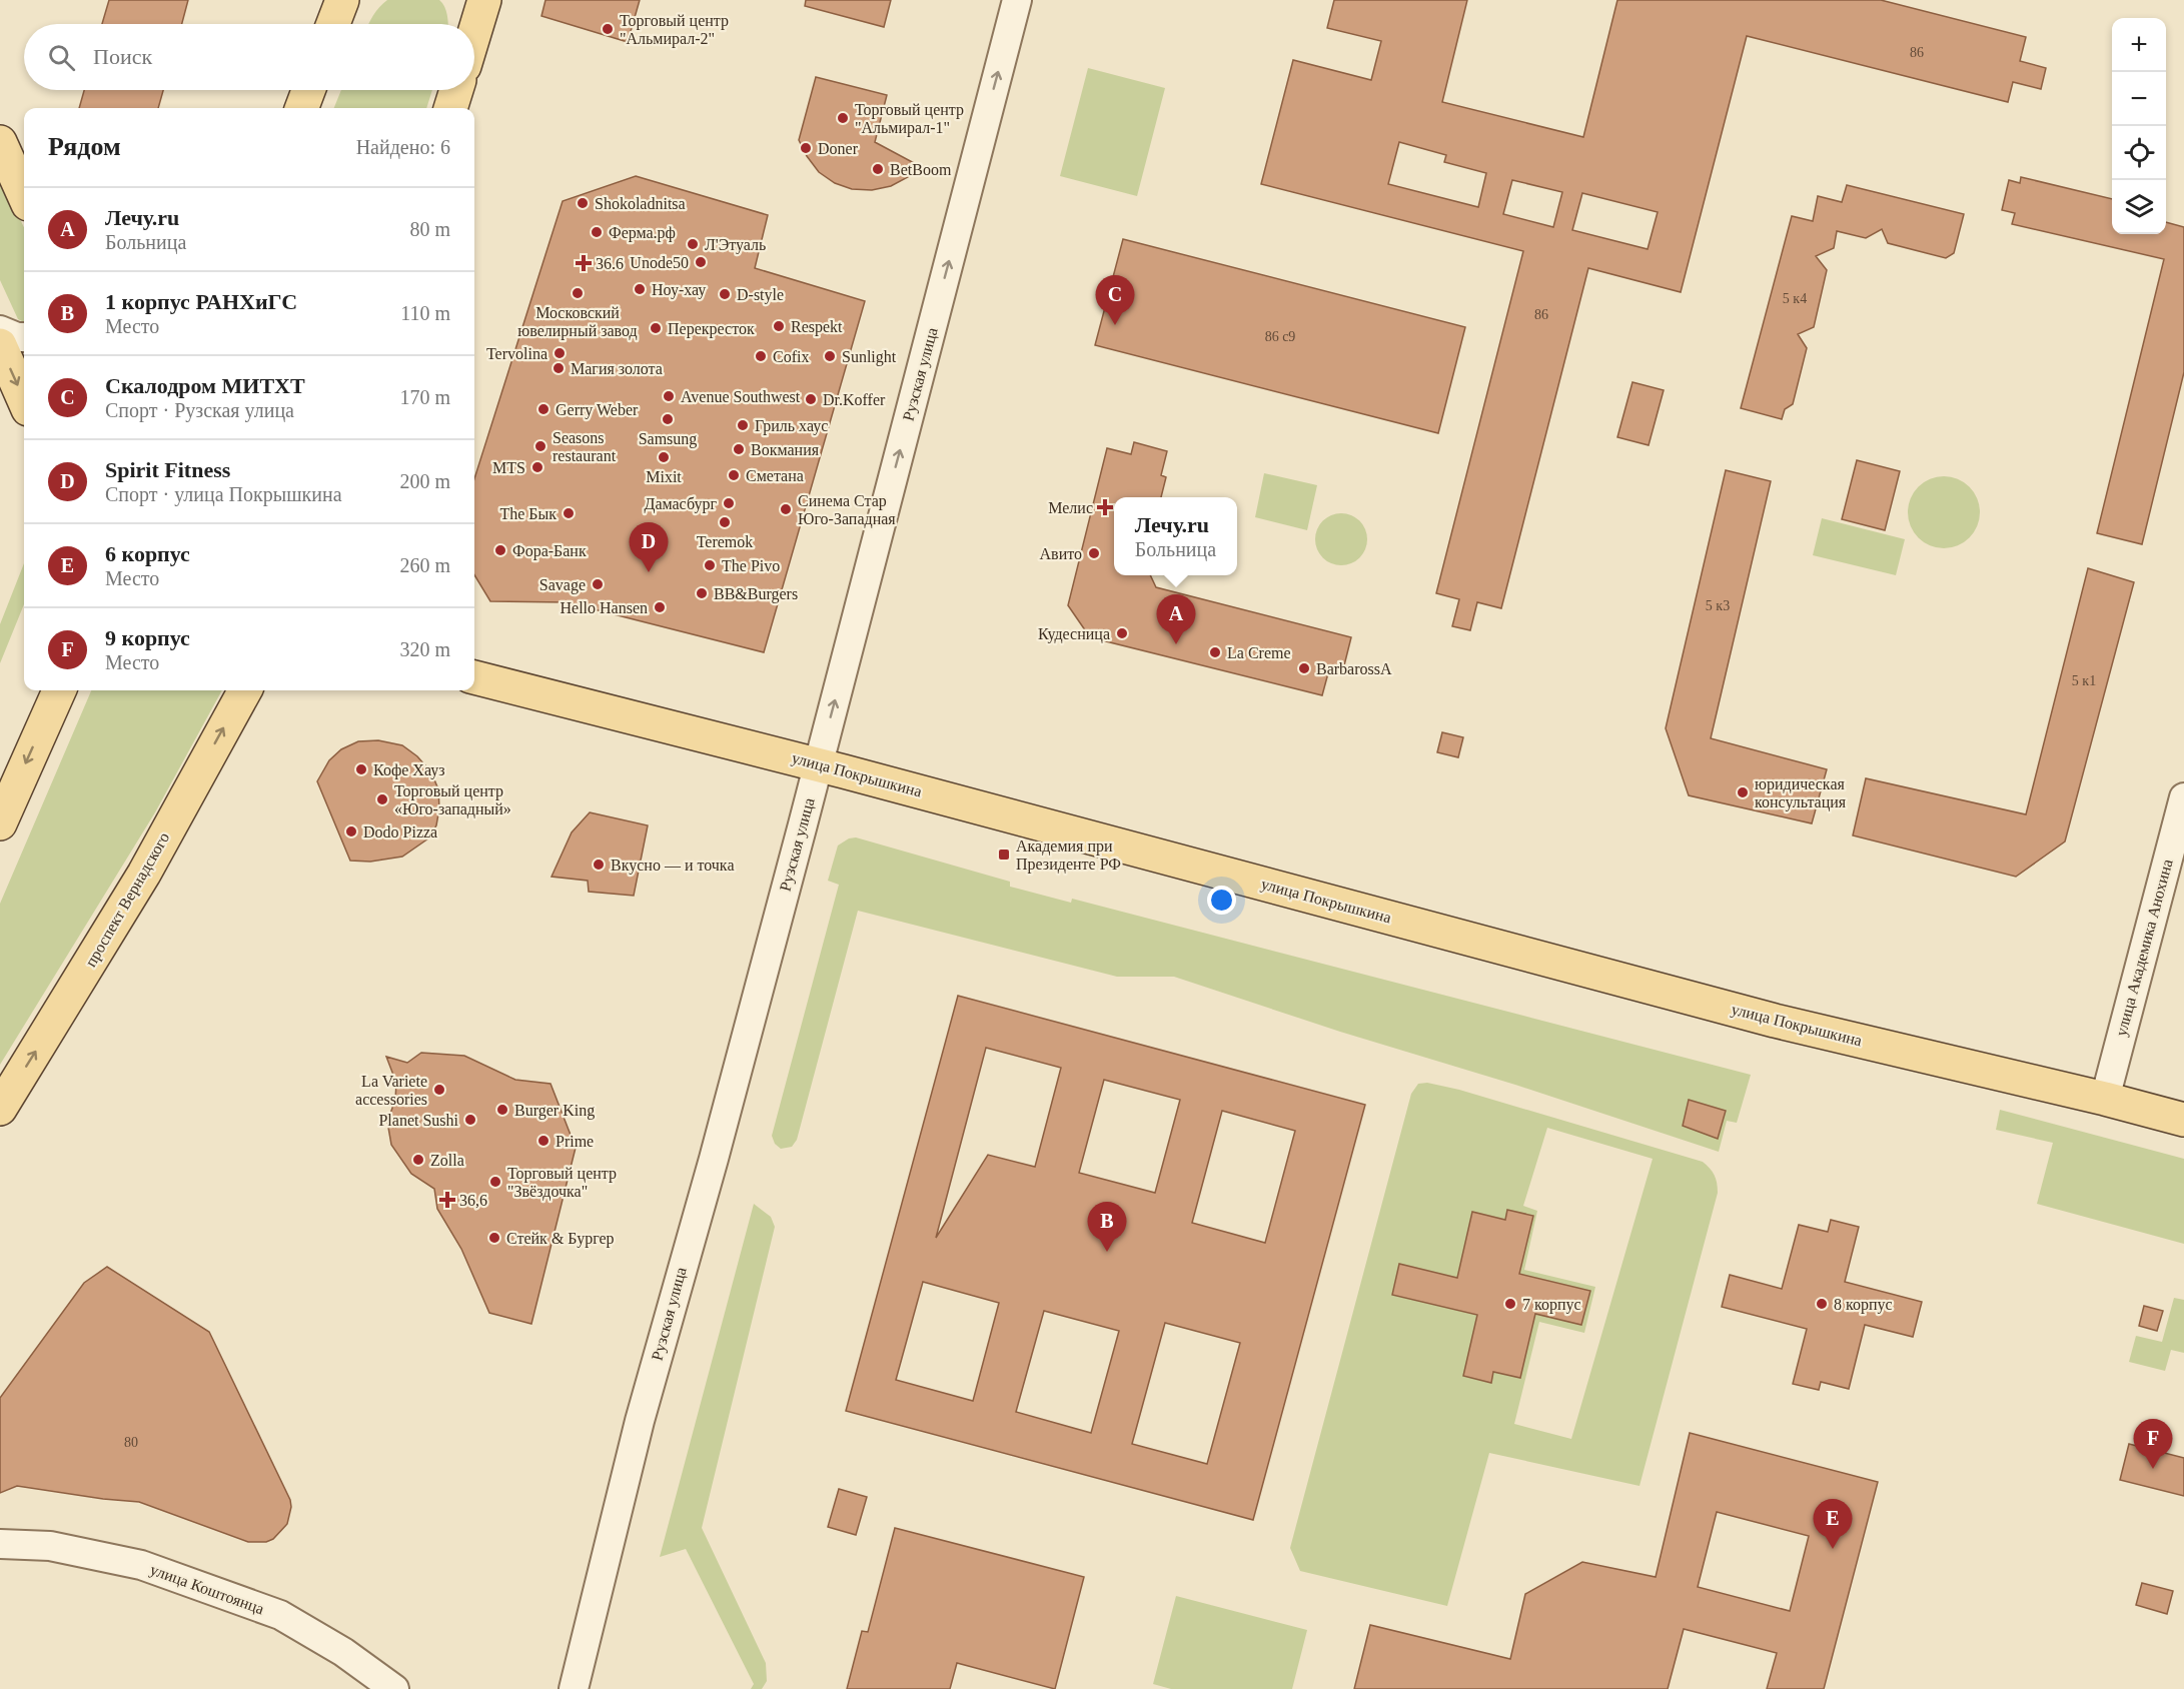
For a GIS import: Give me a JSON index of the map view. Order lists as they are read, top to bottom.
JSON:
{
  "streets": {
    "main road": ["улица Покрышкина", "проспект Вернадского"],
    "street": ["Рузская улица", "улица Академика Анохина", "улица Коштоянца"]
  },
  "crossings": [
    ["Рузская улица", "улица Покрышкина"],
    ["улица Покрышкина", "улица Академика Анохина"]
  ],
  "one_way": ["Рузская улица"],
  "places": {
    "other": [
      "Торговый центр \"Альмирал-2\"",
      "Торговый центр \"Альмирал-1\"",
      "Doner",
      "BetBoom",
      "Shokoladnitsa",
      "Ферма.рф",
      "Л'Этуаль",
      "Unode50",
      "Ноу-хау",
      "Московский ювелирный завод",
      "D-style",
      "Respekt",
      "Перекресток",
      "Tervolina",
      "Cofix",
      "Sunlight",
      "Магия золота",
      "Avenue Southwest",
      "Dr.Koffer",
      "Gerry Weber",
      "Samsung",
      "Гриль хаус",
      "Seasons restaurant",
      "Вокмания",
      "Mixit",
      "MTS",
      "Сметана",
      "Дамасбург",
      "Синема Стар Юго-Западная",
      "The Бык",
      "Teremok",
      "Фора-Банк",
      "Авито",
      "The Pivo",
      "Savage",
      "BB&Burgers",
      "Hello Hansen",
      "Кудесница",
      "La Creme",
      "BarbarossA",
      "Кофе Хауз",
      "юридическая консультация",
      "Торговый центр «Юго-западный»",
      "Dodo Pizza",
      "Вкусно — и точка",
      "La Variete accessories",
      "Burger King",
      "Planet Sushi",
      "Prime",
      "Zolla",
      "Торговый центр \"Звёздочка\"",
      "Стейк & Бургер",
      "7 корпус",
      "8 корпус"
    ],
    "health": ["36.6", "Мелис", "36,6"],
    "transit": ["Академия при Президенте РФ"]
  },
  "house_numbers": [
    "86",
    "5 к4",
    "86",
    "86 с9",
    "5 к3",
    "5 к1",
    "80"
  ],
  "page": {
    "map_buttons": ["+", "−"],
    "search": "Поиск",
    "heading": ["Рядом", "Найдено: 6"],
    "list": [
      {
        "mark": "A",
        "name": "Лечу.ru",
        "note": "Больница",
        "value": "80 m"
      },
      {
        "mark": "B",
        "name": "1 корпус РАНХиГС",
        "note": "Место",
        "value": "110 m"
      },
      {
        "mark": "C",
        "name": "Скалодром МИТХТ",
        "note": "Спорт · Рузская улица",
        "value": "170 m"
      },
      {
        "mark": "D",
        "name": "Spirit Fitness",
        "note": "Спорт · улица Покрышкина",
        "value": "200 m"
      },
      {
        "mark": "E",
        "name": "6 корпус",
        "note": "Место",
        "value": "260 m"
      },
      {
        "mark": "F",
        "name": "9 корпус",
        "note": "Место",
        "value": "320 m"
      }
    ],
    "pins": [
      "C",
      "D",
      "A",
      "B",
      "F",
      "E"
    ],
    "popup": ["Лечу.ru", "Больница"]
  }
}
